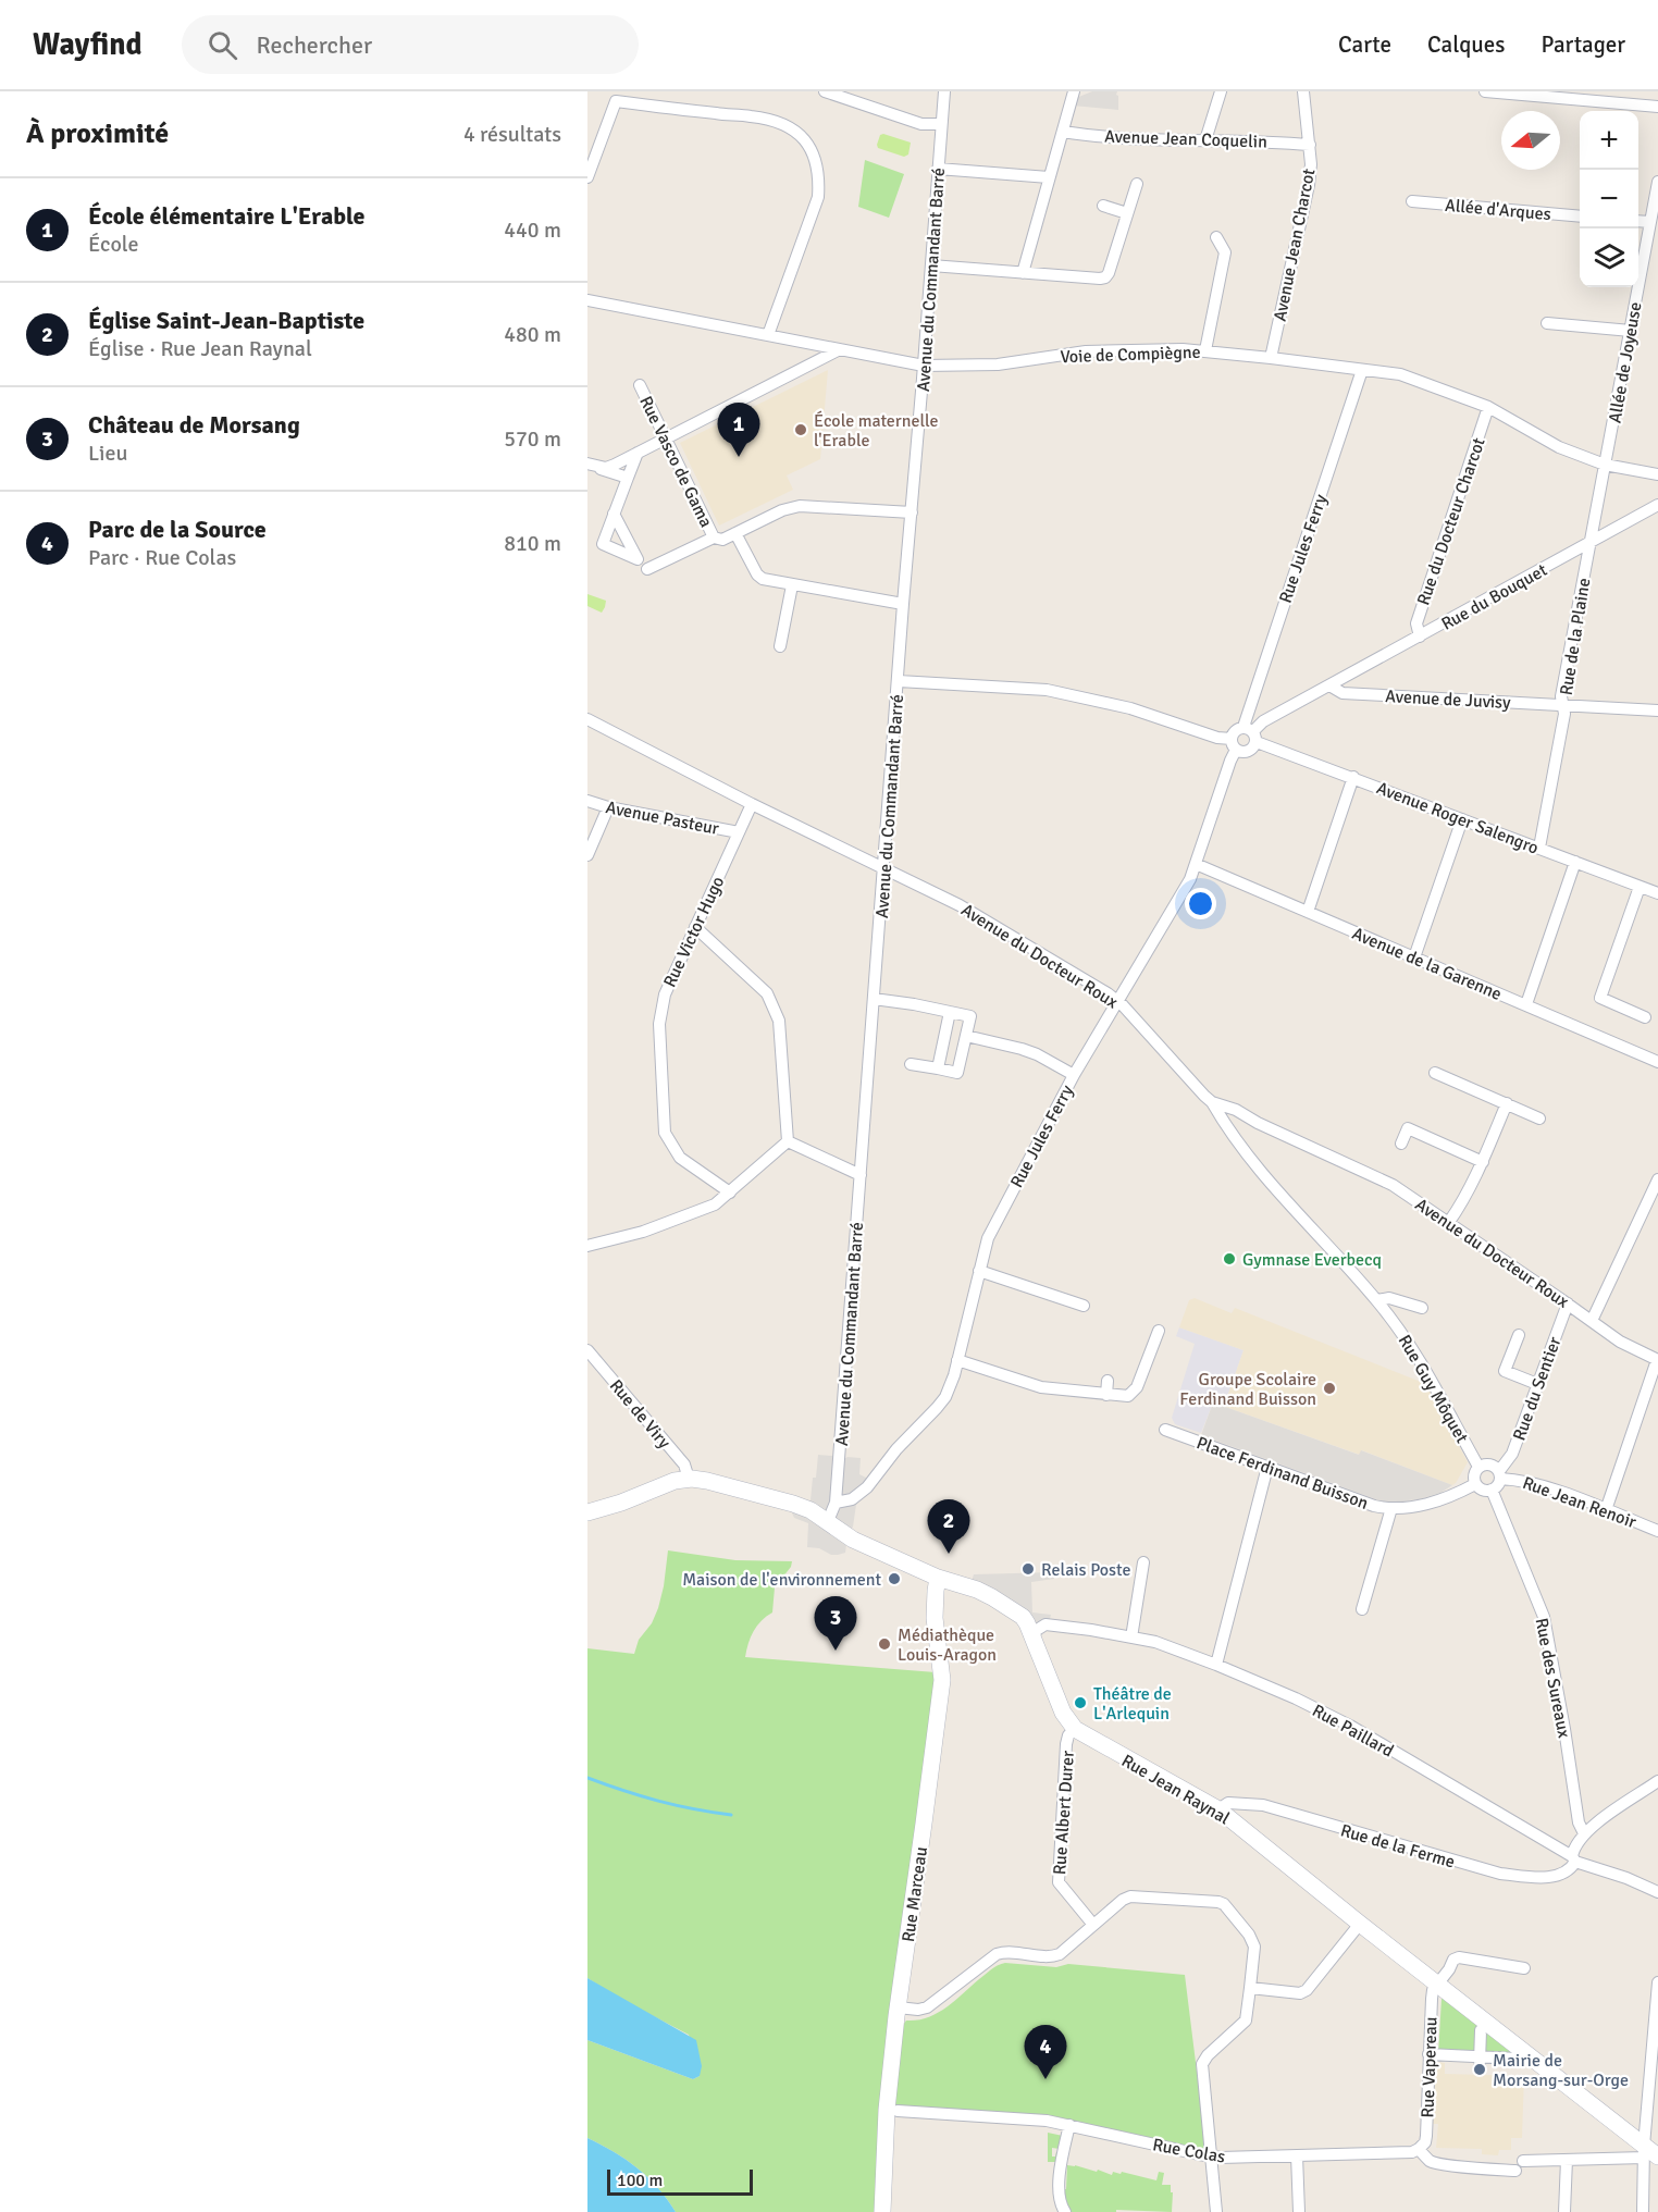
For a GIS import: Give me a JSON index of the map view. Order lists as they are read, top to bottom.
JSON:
{
  "streets": {
    "main road": ["Rue Jean Raynal", "Rue Marceau"],
    "street": [
      "Avenue Jean Coquelin",
      "Allée d'Arques",
      "Avenue Jean Charcot",
      "Avenue du Commandant Barré",
      "Voie de Compiègne",
      "Allée de Joyeuse",
      "Rue Vasco de Gama",
      "Rue du Docteur Charcot",
      "Rue Jules Ferry",
      "Rue du Bouquet",
      "Rue de la Plaine",
      "Avenue de Juvisy",
      "Avenue Pasteur",
      "Avenue Roger Salengro",
      "Rue Victor Hugo",
      "Avenue du Docteur Roux",
      "Avenue de la Garenne",
      "Rue Guy Môquet",
      "Rue du Sentier",
      "Rue de Viry",
      "Place Ferdinand Buisson",
      "Rue Jean Renoir",
      "Rue des Sureaux",
      "Rue Paillard",
      "Rue Albert Durer",
      "Rue de la Ferme",
      "Rue Vapereau",
      "Rue Colas"
    ]
  },
  "crossings": [
    ["Avenue Jean Coquelin", "Avenue Jean Charcot"],
    ["Avenue Jean Charcot", "Voie de Compiègne"],
    ["Avenue du Commandant Barré", "Voie de Compiègne"],
    ["Avenue du Commandant Barré", "Rue Jules Ferry"],
    ["Avenue du Commandant Barré", "Avenue du Docteur Roux"],
    ["Avenue du Commandant Barré", "Rue Jean Raynal"],
    ["Voie de Compiègne", "Allée de Joyeuse"],
    ["Voie de Compiègne", "Rue du Docteur Charcot"],
    ["Voie de Compiègne", "Rue Jules Ferry"],
    ["Voie de Compiègne", "Rue de la Plaine"],
    ["Allée de Joyeuse", "Rue de la Plaine"],
    ["Rue du Docteur Charcot", "Rue du Bouquet"],
    ["Rue Jules Ferry", "Avenue Roger Salengro"],
    ["Rue Jules Ferry", "Avenue du Docteur Roux"],
    ["Rue Jules Ferry", "Avenue de la Garenne"],
    ["Rue du Bouquet", "Rue de la Plaine"],
    ["Rue du Bouquet", "Avenue de Juvisy"],
    ["Rue de la Plaine", "Avenue de Juvisy"],
    ["Rue de la Plaine", "Avenue Roger Salengro"],
    ["Avenue Pasteur", "Rue Victor Hugo"],
    ["Rue Victor Hugo", "Avenue du Docteur Roux"],
    ["Avenue du Docteur Roux", "Rue Guy Môquet"],
    ["Avenue du Docteur Roux", "Rue du Sentier"],
    ["Rue Guy Môquet", "Rue du Sentier"],
    ["Rue Guy Môquet", "Place Ferdinand Buisson"],
    ["Rue Guy Môquet", "Rue Jean Renoir"],
    ["Rue Guy Môquet", "Rue des Sureaux"],
    ["Rue du Sentier", "Place Ferdinand Buisson"],
    ["Rue du Sentier", "Rue Jean Renoir"],
    ["Rue du Sentier", "Rue des Sureaux"],
    ["Rue de Viry", "Rue Jean Raynal"],
    ["Place Ferdinand Buisson", "Rue Jean Renoir"],
    ["Place Ferdinand Buisson", "Rue des Sureaux"],
    ["Rue Jean Renoir", "Rue des Sureaux"],
    ["Rue Paillard", "Rue Jean Raynal"],
    ["Rue Paillard", "Rue de la Ferme"],
    ["Rue Jean Raynal", "Rue Albert Durer"],
    ["Rue Jean Raynal", "Rue de la Ferme"],
    ["Rue Jean Raynal", "Rue Marceau"],
    ["Rue Jean Raynal", "Rue Vapereau"],
    ["Rue Vapereau", "Rue Colas"]
  ],
  "places": [
    "École maternelle l'Erable",
    "Gymnase Everbecq",
    "Groupe Scolaire Ferdinand Buisson",
    "Relais Poste",
    "Maison de l'environnement",
    "Médiathèque Louis-Aragon",
    "Théâtre de L'Arlequin",
    "Mairie de Morsang-sur-Orge"
  ],
  "scale_bar": "100 m",
  "north": "left",
  "page": {
    "header": "Wayfind",
    "search": "Rechercher",
    "nav": ["Carte", "Calques", "Partager"],
    "heading": ["À proximité", "4 résultats"],
    "map_buttons": ["+", "−"],
    "list": [
      {
        "mark": "1",
        "name": "École élémentaire L'Erable",
        "note": "École",
        "value": "440 m"
      },
      {
        "mark": "2",
        "name": "Église Saint-Jean-Baptiste",
        "note": "Église · Rue Jean Raynal",
        "value": "480 m"
      },
      {
        "mark": "3",
        "name": "Château de Morsang",
        "note": "Lieu",
        "value": "570 m"
      },
      {
        "mark": "4",
        "name": "Parc de la Source",
        "note": "Parc · Rue Colas",
        "value": "810 m"
      }
    ],
    "pins": [
      "1",
      "2",
      "3",
      "4"
    ],
    "scale": "100 m"
  }
}
